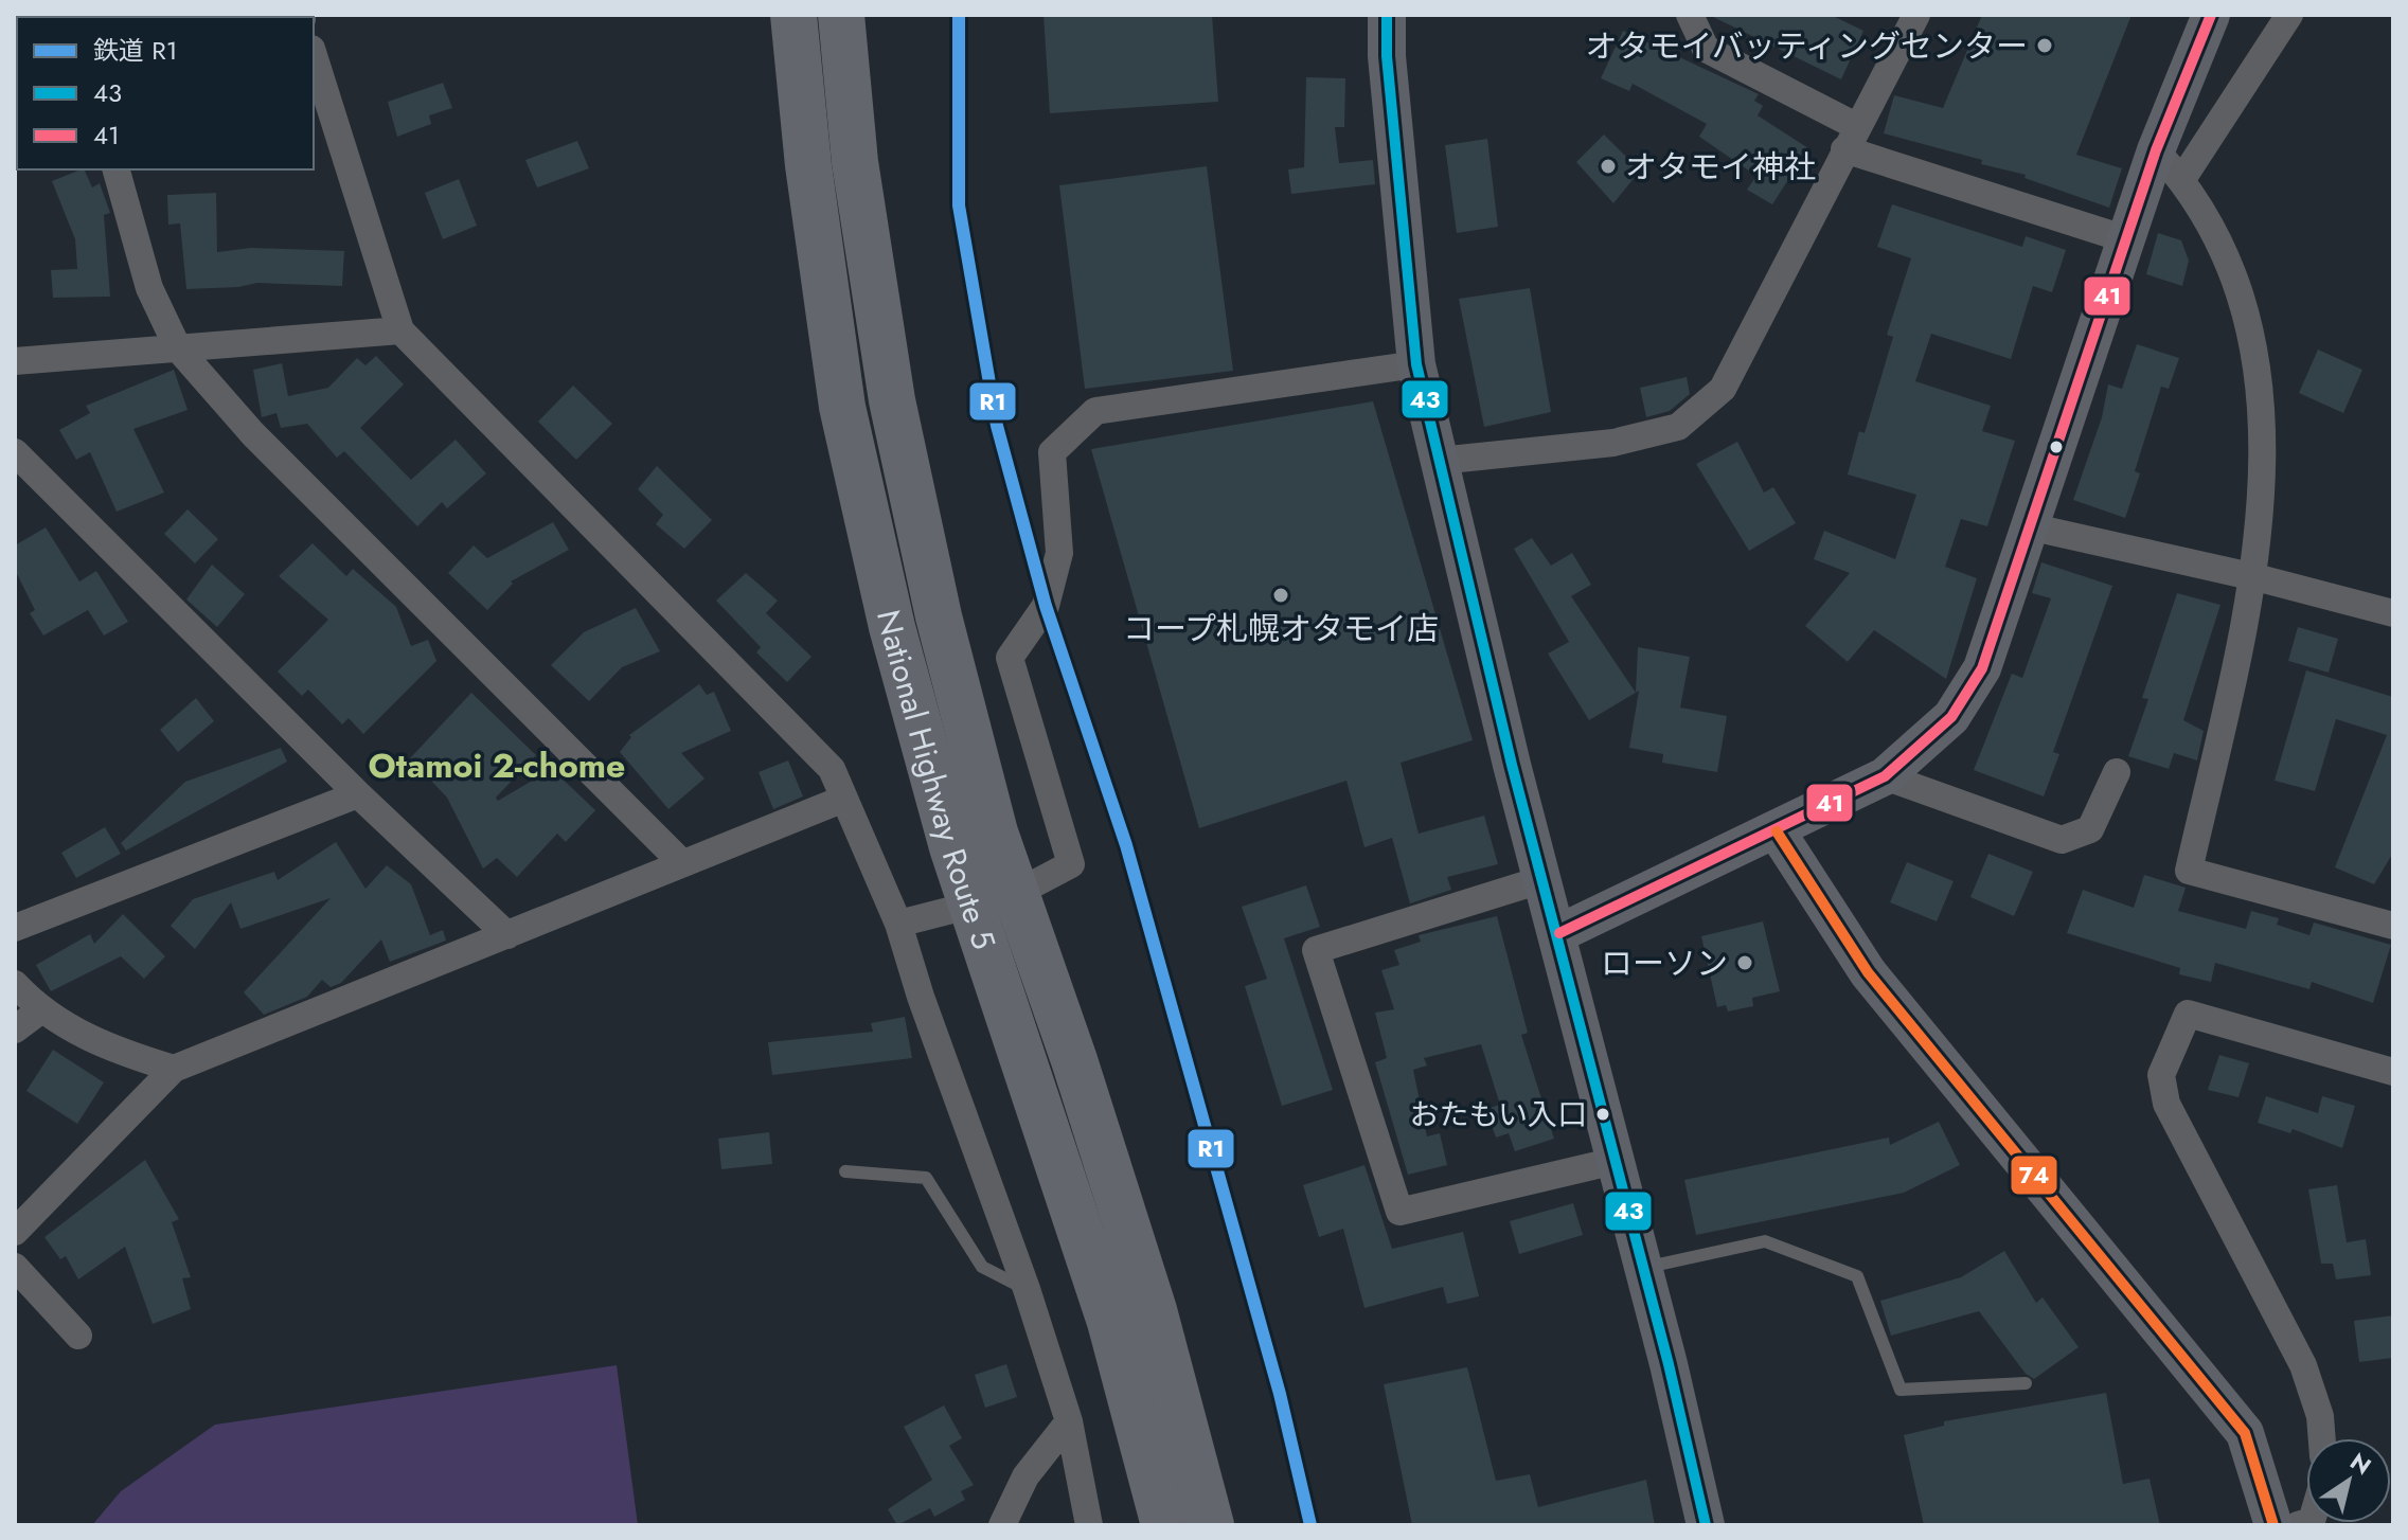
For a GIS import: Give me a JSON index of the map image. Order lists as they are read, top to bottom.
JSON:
{
  "streets": {
    "highway": ["National Highway Route 5"]
  },
  "districts": ["Otamoi 2-chome"],
  "places": [
    "オタモイバッティングセンター",
    "オタモイ神社",
    "コープ札幌オタモイ店",
    "ローソン",
    "おたもい入口"
  ],
  "lines": [
    "rail line R1",
    "transit line 43",
    "transit line 41",
    "transit line 74"
  ],
  "legend": ["鉄道 R1", "43", "41"],
  "north": "top right"
}
